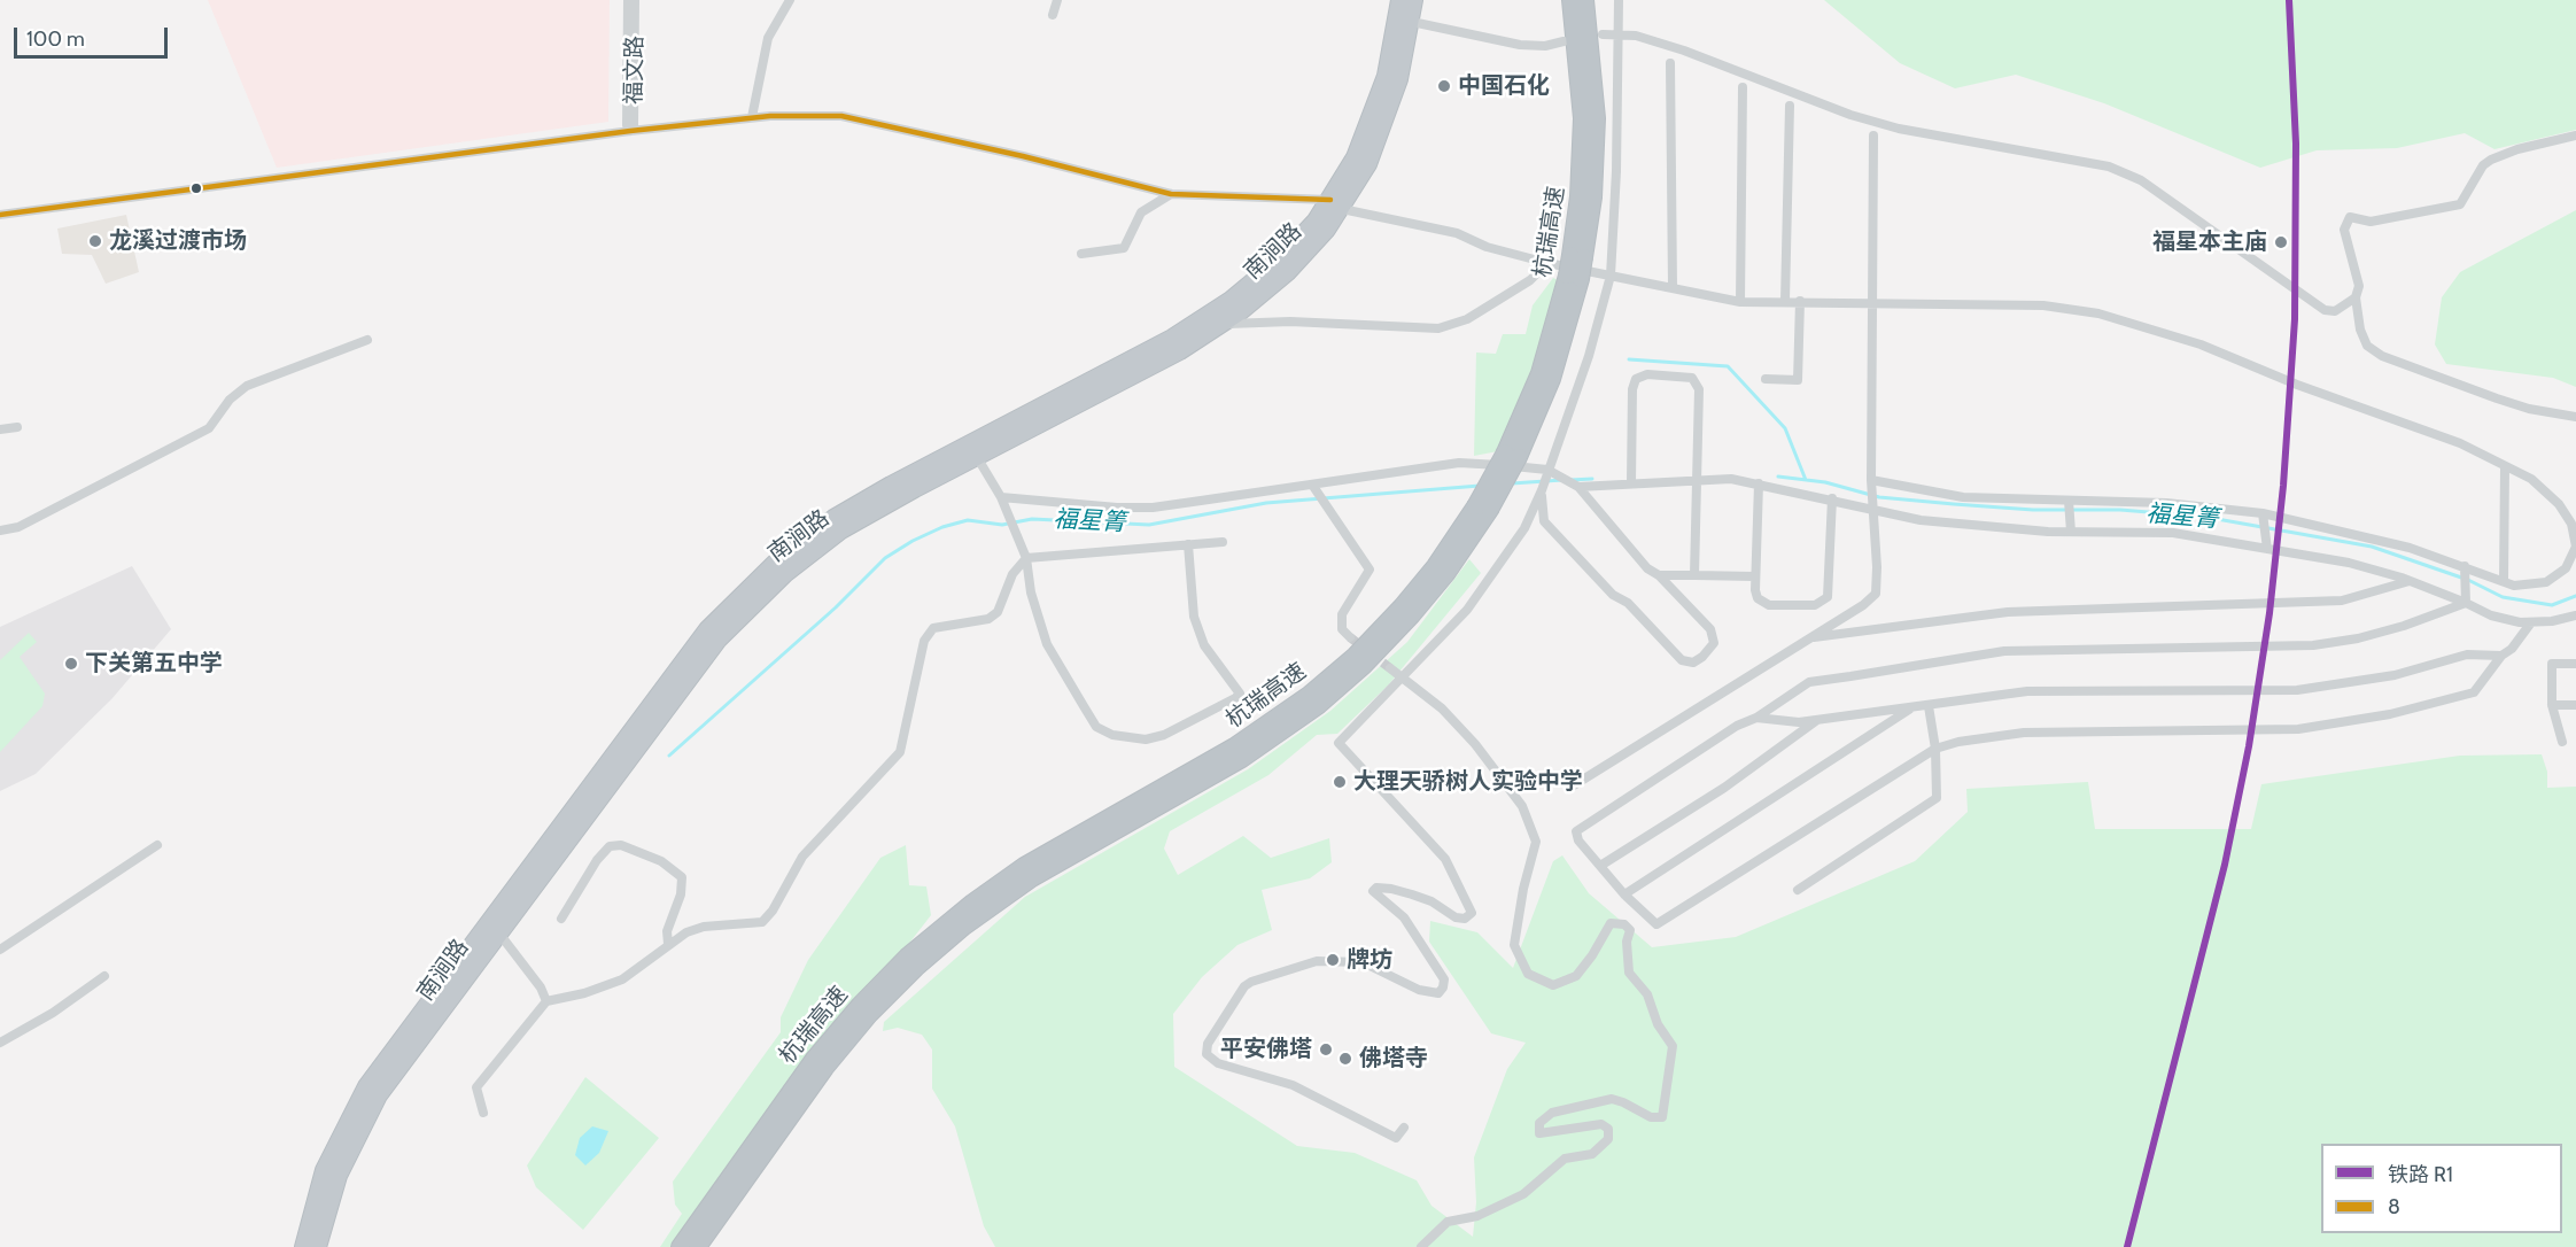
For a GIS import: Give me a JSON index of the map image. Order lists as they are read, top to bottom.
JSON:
{
  "streets": {
    "highway": ["杭瑞高速", "南涧路"],
    "street": ["福文路"]
  },
  "water": ["福星箐"],
  "places": [
    "中国石化",
    "龙溪过渡市场",
    "福星本主庙",
    "下关第五中学",
    "大理天骄树人实验中学",
    "牌坊",
    "平安佛塔",
    "佛塔寺"
  ],
  "lines": ["rail line R1", "transit line 8"],
  "legend": ["铁路 R1", "8"],
  "scale_bar": "100 m"
}
